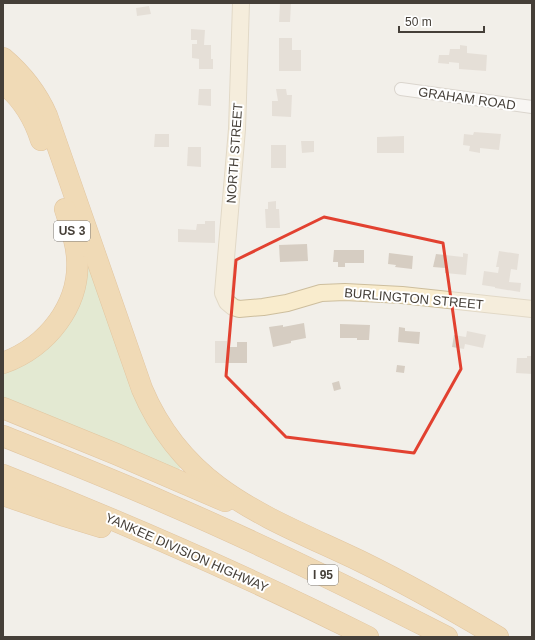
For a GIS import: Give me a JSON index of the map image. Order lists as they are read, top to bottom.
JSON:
{
  "streets": {
    "highway": ["US 3", "YANKEE DIVISION HIGHWAY", "I 95"],
    "street": ["GRAHAM ROAD", "NORTH STREET", "BURLINGTON STREET"]
  },
  "crossings": [
    ["NORTH STREET", "BURLINGTON STREET"]
  ],
  "scale_bar": "50 m"
}
